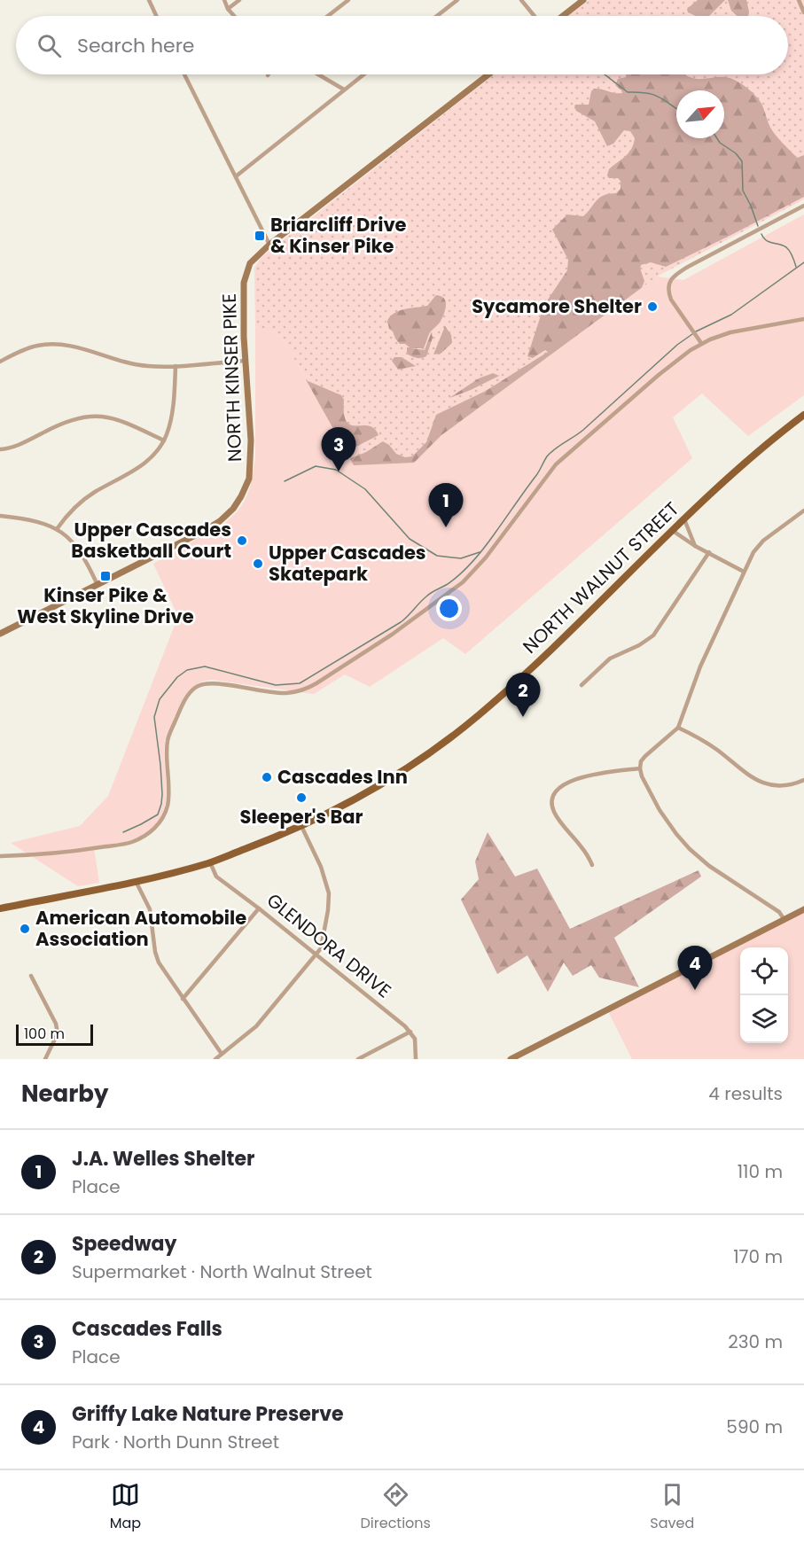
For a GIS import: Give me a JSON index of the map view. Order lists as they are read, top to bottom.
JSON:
{
  "streets": {
    "main road": ["NORTH WALNUT STREET"],
    "street": ["NORTH KINSER PIKE", "GLENDORA DRIVE"]
  },
  "crossings": [
    ["NORTH WALNUT STREET", "GLENDORA DRIVE"]
  ],
  "places": {
    "transit": ["Briarcliff Drive & Kinser Pike", "Kinser Pike & West Skyline Drive"],
    "other": [
      "Sycamore Shelter",
      "Upper Cascades Basketball Court",
      "Upper Cascades Skatepark",
      "Cascades Inn",
      "Sleeper's Bar",
      "American Automobile Association"
    ]
  },
  "scale_bar": "100 m",
  "north": "top right",
  "page": {
    "search": "Search here",
    "pins": [
      "3",
      "1",
      "2",
      "4"
    ],
    "scale": "100 m",
    "heading": ["Nearby", "4 results"],
    "list": [
      {
        "mark": "1",
        "name": "J.A. Welles Shelter",
        "note": "Place",
        "value": "110 m"
      },
      {
        "mark": "2",
        "name": "Speedway",
        "note": "Supermarket · North Walnut Street",
        "value": "170 m"
      },
      {
        "mark": "3",
        "name": "Cascades Falls",
        "note": "Place",
        "value": "230 m"
      },
      {
        "mark": "4",
        "name": "Griffy Lake Nature Preserve",
        "note": "Park · North Dunn Street",
        "value": "590 m"
      }
    ],
    "nav": ["Map", "Directions", "Saved"]
  }
}
